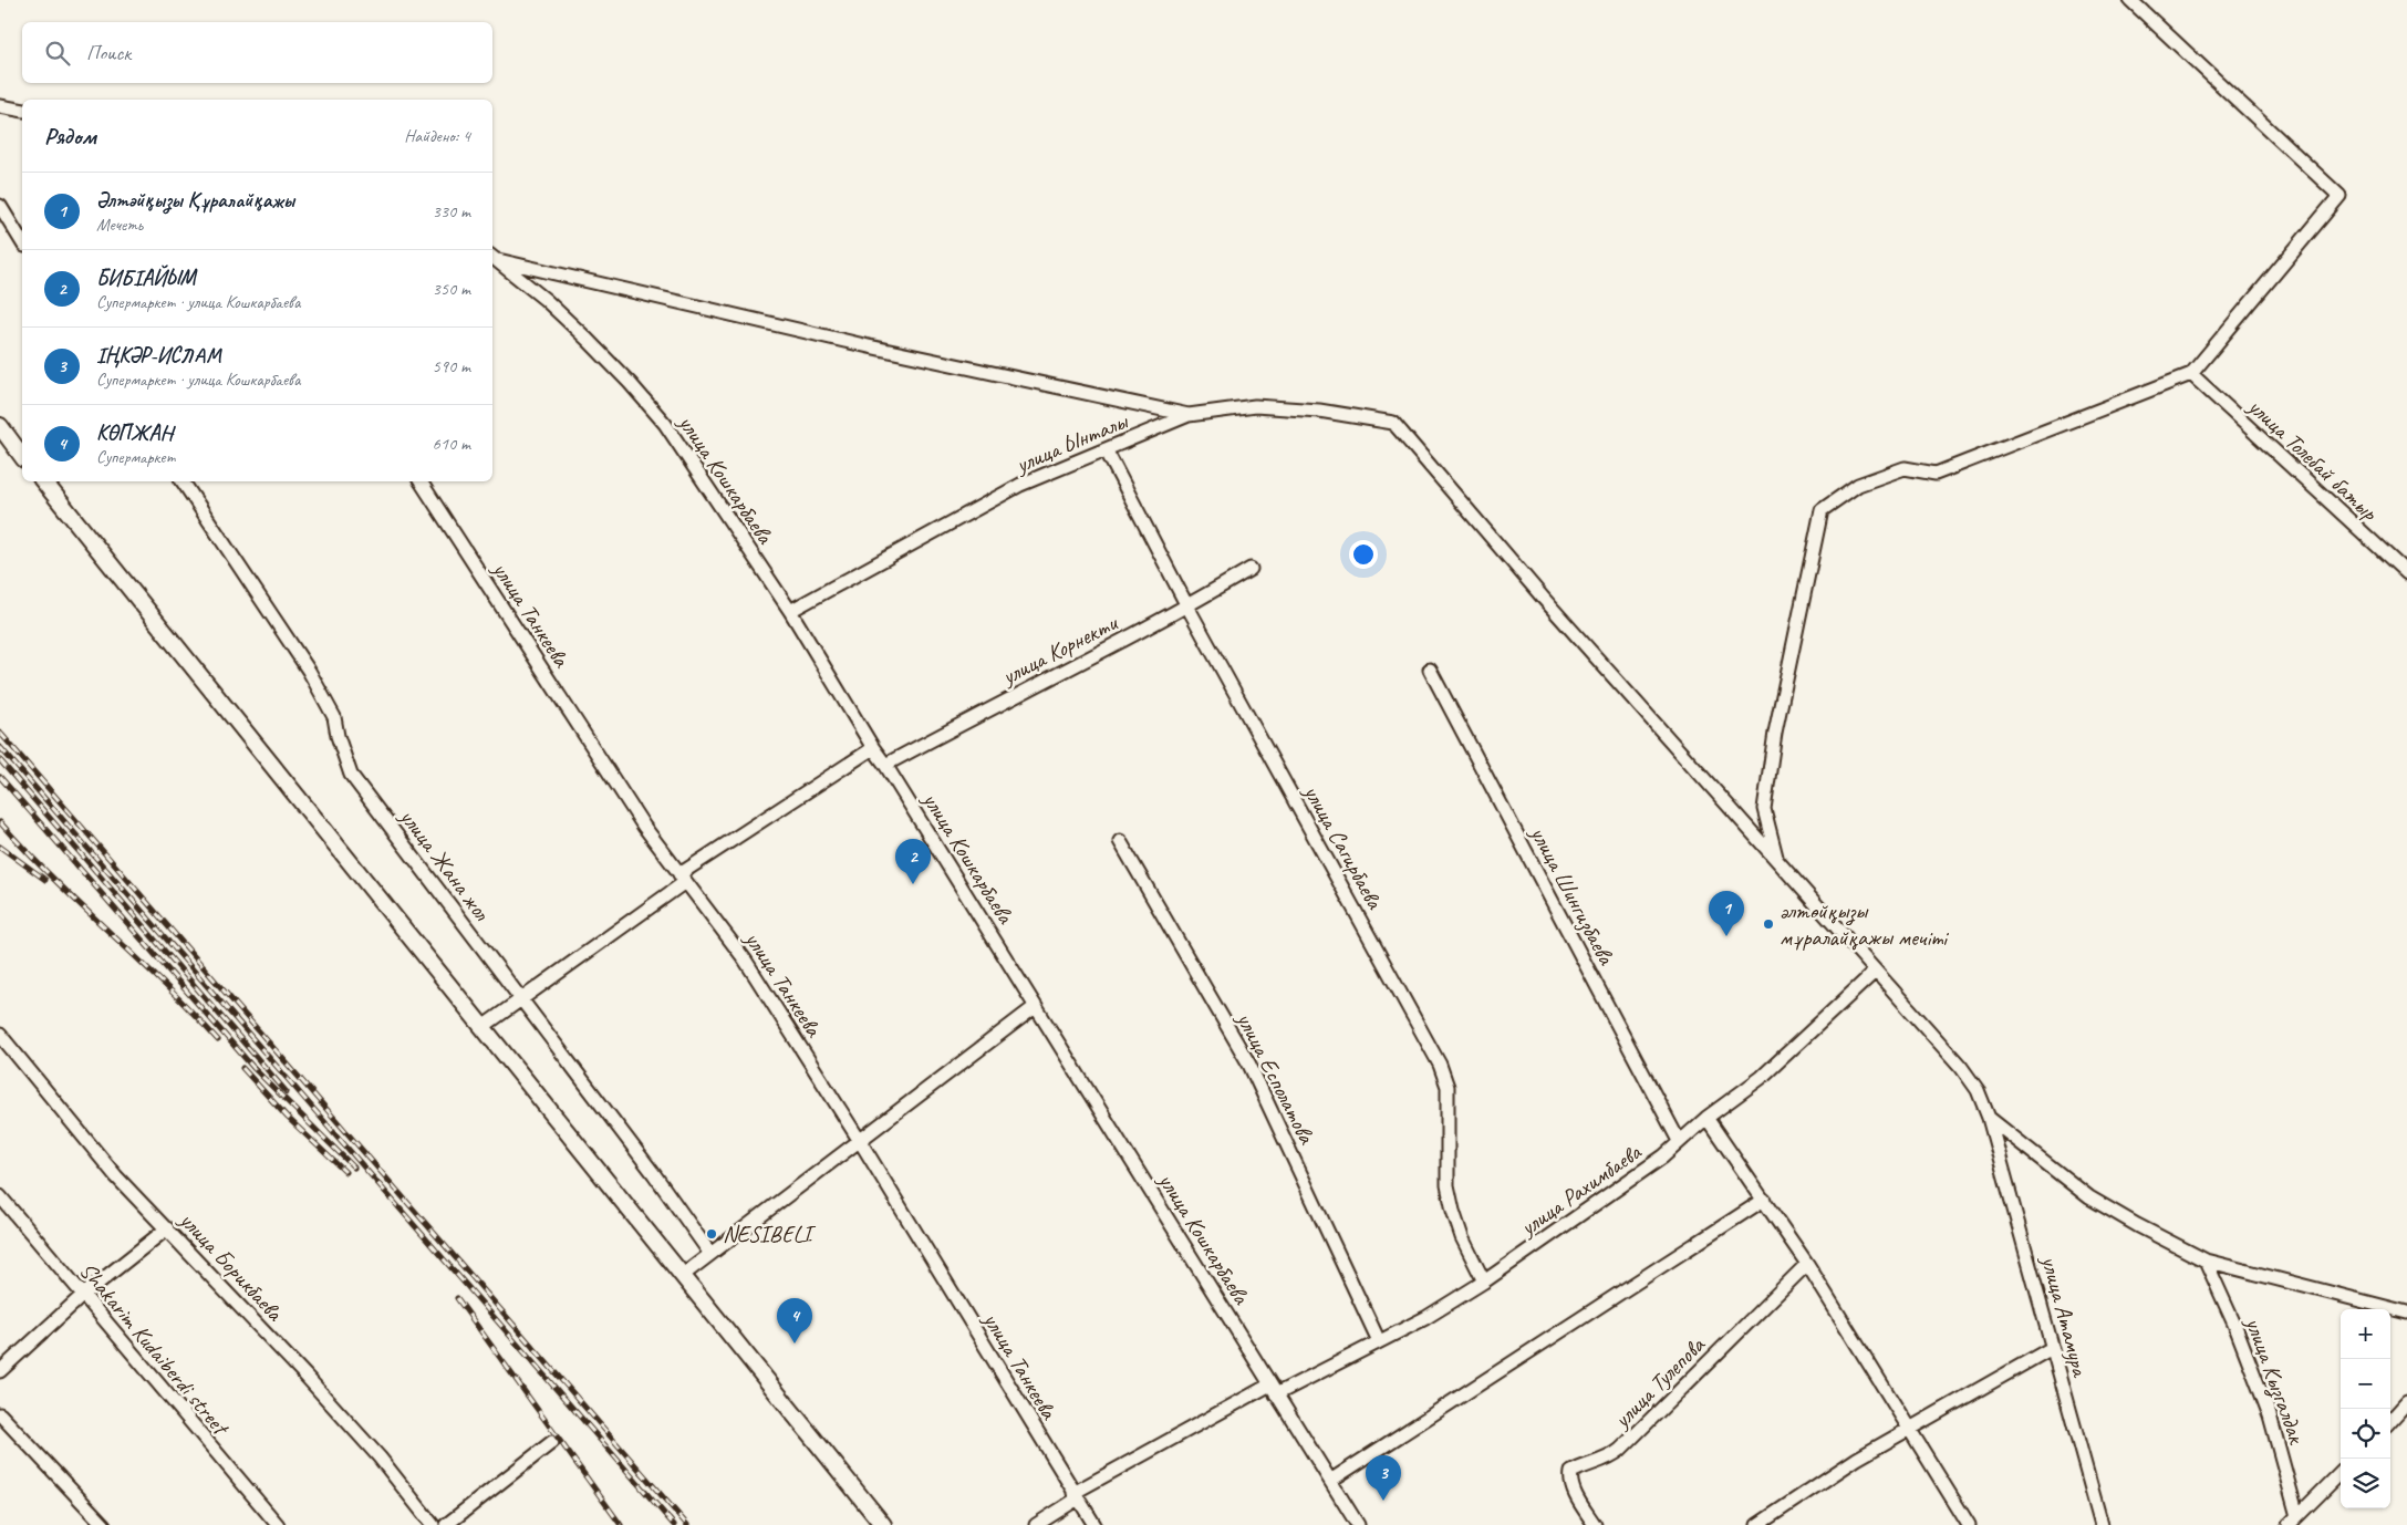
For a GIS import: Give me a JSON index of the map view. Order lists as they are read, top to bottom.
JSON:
{
  "streets": {
    "street": [
      "улица Ынталы",
      "улица Толебай батыр",
      "улица Кошкарбаева",
      "улица Танкеева",
      "улица Корнекти",
      "улица Сагирбаева",
      "улица Жана жол",
      "улица Шингизбаева",
      "улица Есполатова",
      "улица Рахимбаева",
      "улица Борикбаева",
      "улица Атамура",
      "Shakarim Kudaiberdi street",
      "улица Кызгалдак",
      "улица Тулепова"
    ]
  },
  "crossings": [
    ["улица Ынталы", "улица Кошкарбаева"],
    ["улица Ынталы", "улица Сагирбаева"],
    ["улица Ынталы", "улица Атамура"],
    ["улица Кошкарбаева", "улица Корнекти"],
    ["улица Кошкарбаева", "улица Рахимбаева"],
    ["улица Танкеева", "улица Рахимбаева"],
    ["улица Корнекти", "улица Сагирбаева"],
    ["улица Сагирбаева", "улица Рахимбаева"],
    ["улица Шингизбаева", "улица Рахимбаева"],
    ["улица Есполатова", "улица Рахимбаева"],
    ["улица Рахимбаева", "улица Атамура"]
  ],
  "places": ["әлтөйқызы мұралайқажы мечіті", "NESIBELI"],
  "page": {
    "search": "Поиск",
    "heading": ["Рядом", "Найдено: 4"],
    "list": [
      {
        "mark": "1",
        "name": "Әлтәйқызы Құралайқажы",
        "note": "Мечеть",
        "value": "330 m"
      },
      {
        "mark": "2",
        "name": "БИБІАЙЫМ",
        "note": "Супермаркет · улица Кошкарбаева",
        "value": "350 m"
      },
      {
        "mark": "3",
        "name": "ІҢКӘР-ИСЛАМ",
        "note": "Супермаркет · улица Кошкарбаева",
        "value": "590 m"
      },
      {
        "mark": "4",
        "name": "КӨПЖАН",
        "note": "Супермаркет",
        "value": "610 m"
      }
    ],
    "pins": [
      "2",
      "1",
      "4",
      "3"
    ],
    "map_buttons": ["+", "−"]
  }
}
